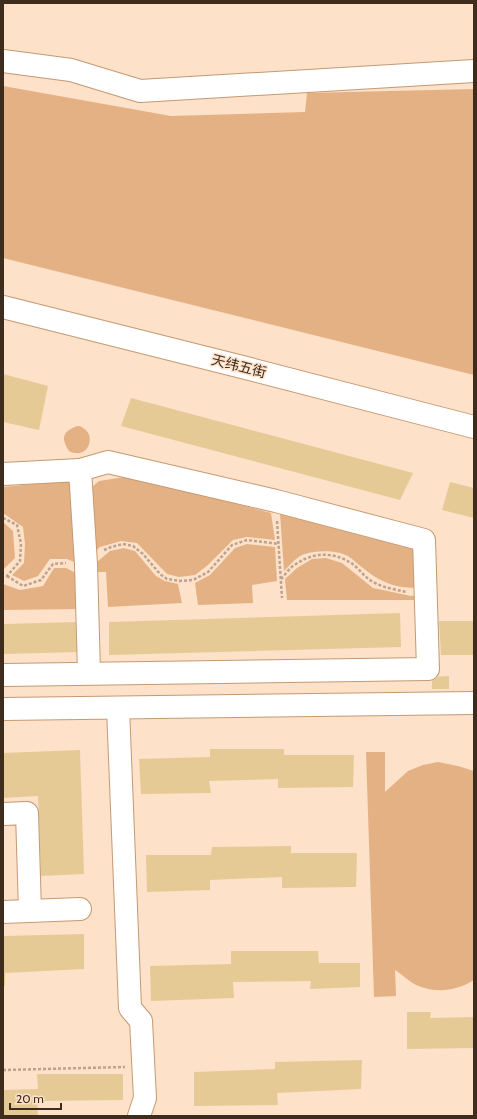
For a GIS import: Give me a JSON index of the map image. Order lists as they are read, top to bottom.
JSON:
{
  "streets": {
    "street": ["天纬五街"]
  },
  "scale_bar": "20 m"
}
